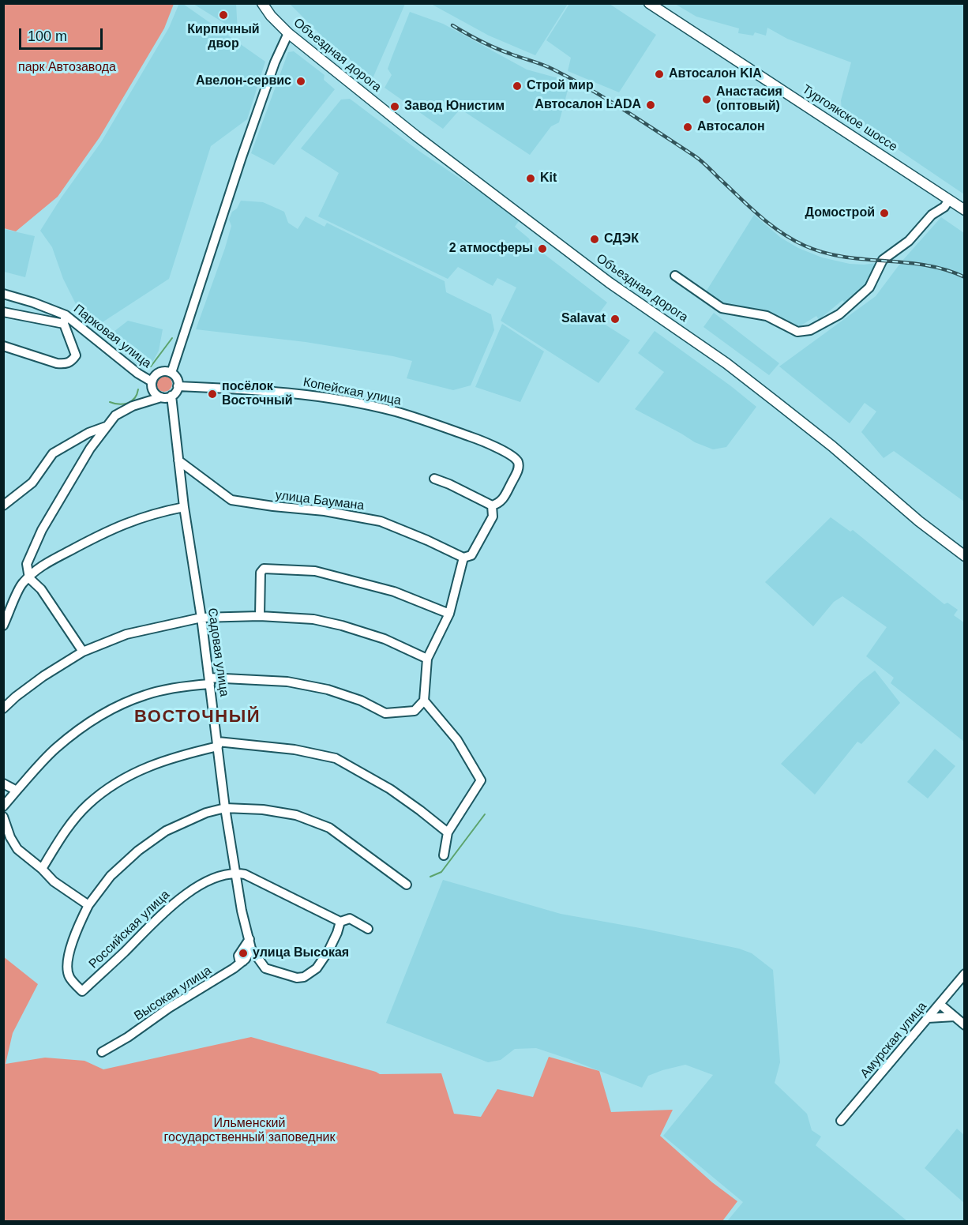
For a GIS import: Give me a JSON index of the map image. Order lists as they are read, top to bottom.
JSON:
{
  "streets": {
    "main road": ["Объездная дорога", "Тургоякское шоссе"],
    "street": [
      "Парковая улица",
      "Копейская улица",
      "улица Баумана",
      "Садовая улица",
      "Российская улица",
      "Высокая улица",
      "Амурская улица"
    ]
  },
  "crossings": [
    ["Парковая улица", "Копейская улица"],
    ["Парковая улица", "Садовая улица"],
    ["Копейская улица", "Садовая улица"],
    ["улица Баумана", "Садовая улица"],
    ["Садовая улица", "Российская улица"],
    ["Садовая улица", "Высокая улица"]
  ],
  "districts": ["ВОСТОЧНЫЙ"],
  "parks": ["парк Автозавода", "Ильменский государственный заповедник"],
  "places": [
    "Кирпичный двор",
    "Автосалон KIA",
    "Авелон-сервис",
    "Строй мир",
    "Анастасия (оптовый)",
    "Автосалон LADA",
    "Завод Юнистим",
    "Автосалон",
    "Kit",
    "Домострой",
    "СДЭК",
    "2 атмосферы",
    "Salavat",
    "посёлок Восточный",
    "улица Высокая"
  ],
  "scale_bar": "100 m"
}
